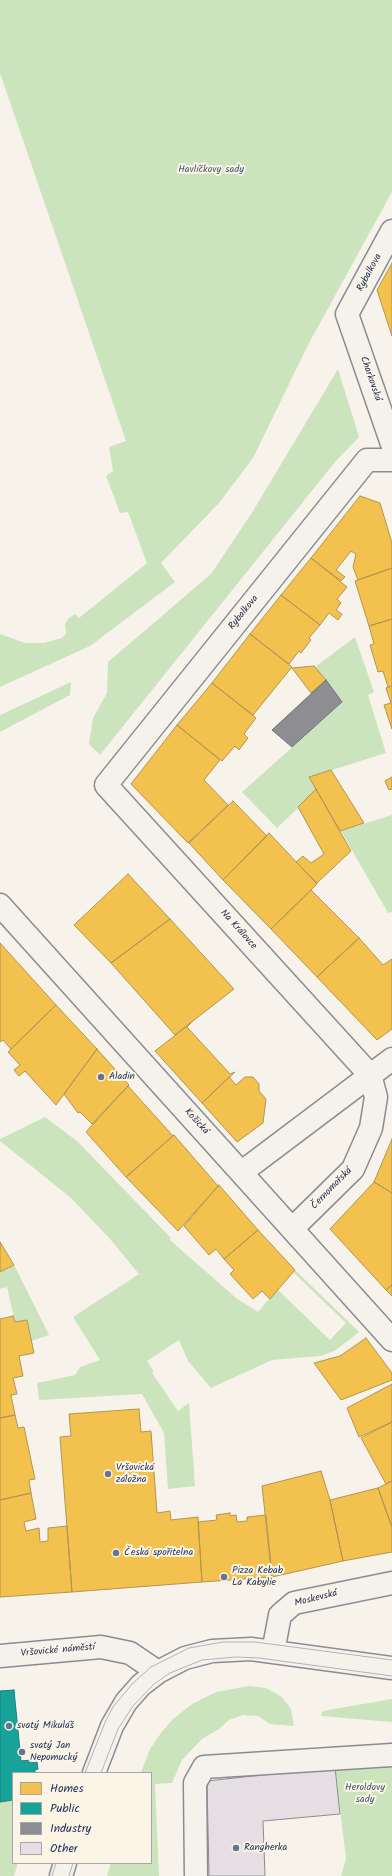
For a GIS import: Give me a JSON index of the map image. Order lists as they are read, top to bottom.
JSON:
{
  "streets": {
    "street": [
      "Rybalkova",
      "Charkovská",
      "Na Královce",
      "Košická",
      "Černomořská",
      "Moskevská",
      "Vršovické náměstí"
    ]
  },
  "crossings": [
    ["Rybalkova", "Charkovská"],
    ["Rybalkova", "Na Královce"],
    ["Na Královce", "Černomořská"],
    ["Košická", "Černomořská"]
  ],
  "parks": ["Havlíčkovy sady", "Heroldovy sady"],
  "places": [
    "Aladin",
    "Vršovická záložna",
    "Česká spořitelna",
    "Pizza Kebab La Kabylie",
    "svatý Mikuláš",
    "svatý Jan Nepomucký",
    "Rangherka"
  ],
  "legend": [
    "Homes",
    "Public",
    "Industry",
    "Other"
  ]
}
